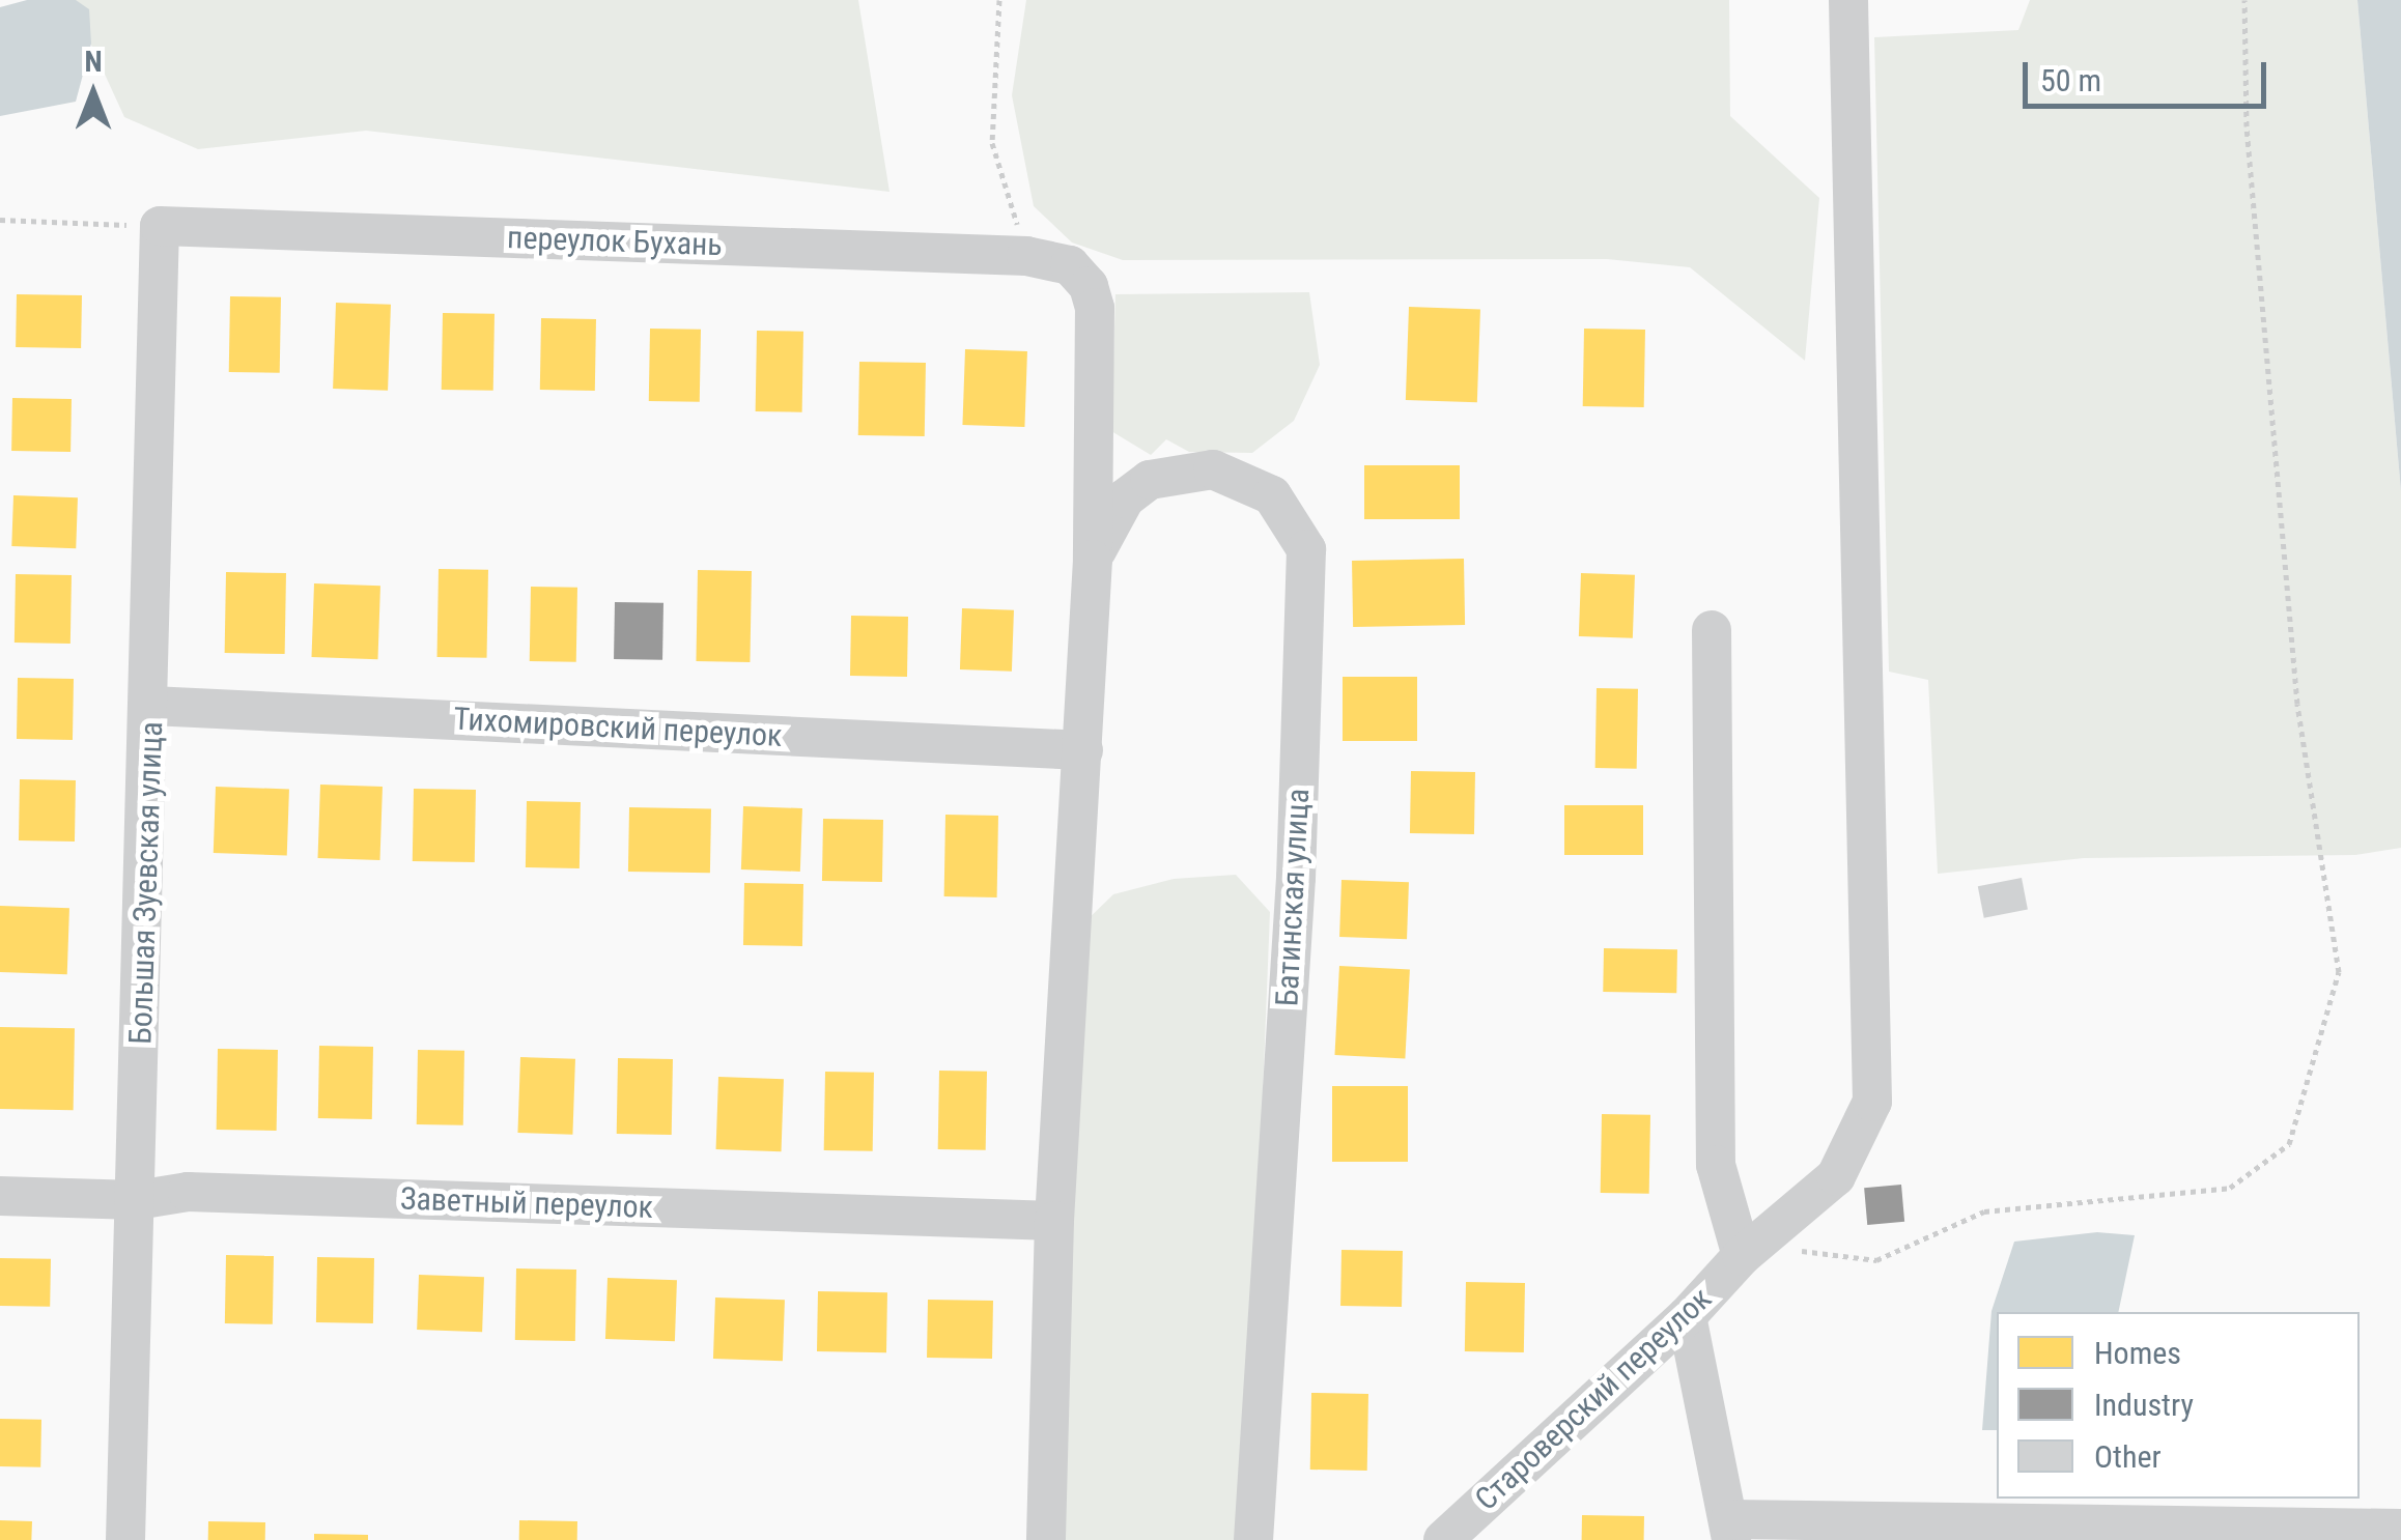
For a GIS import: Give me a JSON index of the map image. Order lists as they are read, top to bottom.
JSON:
{
  "streets": {
    "street": [
      "переулок Бухань",
      "Тихомировский переулок",
      "Большая Зуевская улица",
      "Батинская улица",
      "Заветный переулок",
      "Староверский переулок"
    ]
  },
  "crossings": [
    ["переулок Бухань", "Большая Зуевская улица"],
    ["переулок Бухань", "Батинская улица"],
    ["Тихомировский переулок", "Большая Зуевская улица"],
    ["Тихомировский переулок", "Батинская улица"],
    ["Большая Зуевская улица", "Заветный переулок"],
    ["Батинская улица", "Заветный переулок"]
  ],
  "legend": ["Homes", "Industry", "Other"],
  "scale_bar": "50 m",
  "north": "top"
}
